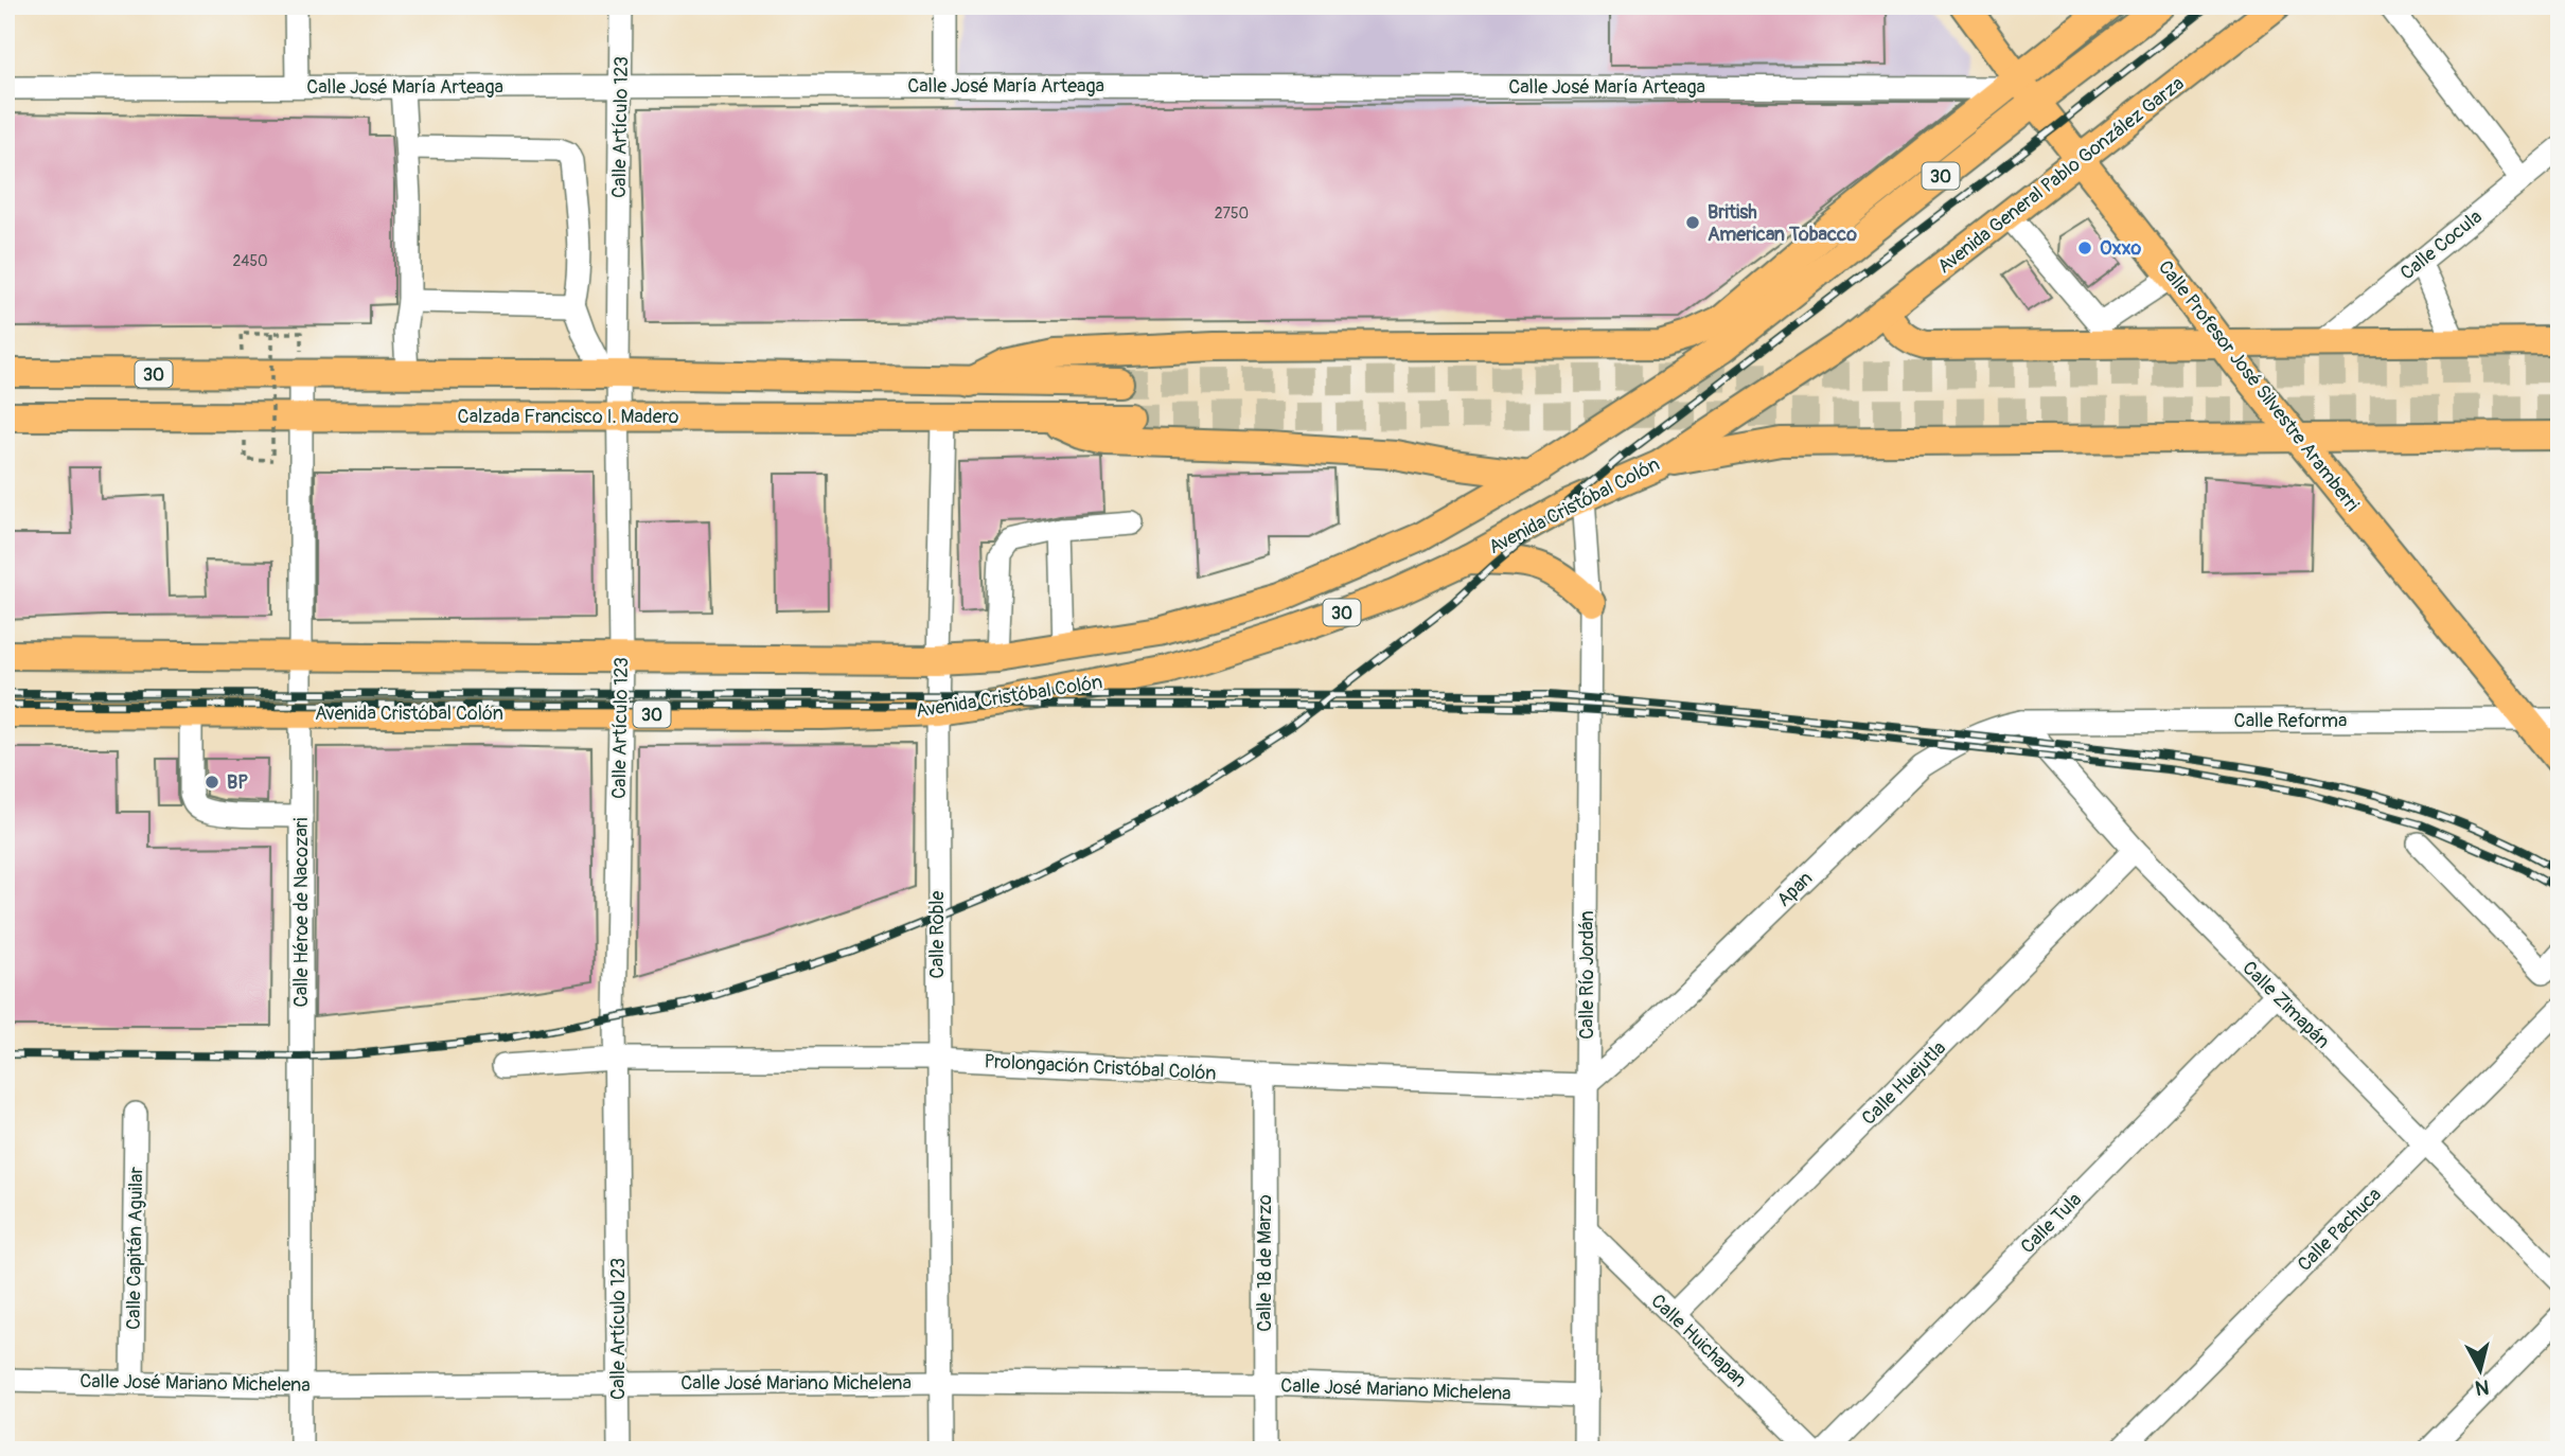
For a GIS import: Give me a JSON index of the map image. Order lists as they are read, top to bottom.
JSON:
{
  "streets": {
    "main road": [
      "Avenida General Pablo González Garza",
      "30",
      "Calle Profesor José Silvestre Aramberri",
      "Calzada Francisco I. Madero",
      "Avenida Cristóbal Colón"
    ],
    "street": [
      "Calle José María Arteaga",
      "Calle Artículo 123",
      "Calle Cocula",
      "Calle Reforma",
      "Apan",
      "Calle Héroe de Nacozari",
      "Calle Roble",
      "Calle Río Jordán",
      "Calle Zimapán",
      "Prolongación Cristóbal Colón",
      "Calle Huejutla",
      "Calle Tula",
      "Calle Pachuca",
      "Calle Capitán Aguilar",
      "Calle 18 de Marzo",
      "Calle Huichapan",
      "Calle José Mariano Michelena"
    ]
  },
  "crossings": [
    ["Calle José María Arteaga", "Calle Artículo 123"],
    ["Calle José María Arteaga", "30"],
    ["Calle José María Arteaga", "Calle Profesor José Silvestre Aramberri"],
    ["Calle José María Arteaga", "Avenida Cristóbal Colón"],
    ["Calle Artículo 123", "30"],
    ["Calle Artículo 123", "Calzada Francisco I. Madero"],
    ["Calle Artículo 123", "Avenida Cristóbal Colón"],
    ["Calle Artículo 123", "Prolongación Cristóbal Colón"],
    ["Calle Artículo 123", "Calle José Mariano Michelena"],
    ["Avenida General Pablo González Garza", "Calle Profesor José Silvestre Aramberri"],
    ["Avenida General Pablo González Garza", "Avenida Cristóbal Colón"],
    ["30", "Calle Profesor José Silvestre Aramberri"],
    ["30", "Avenida Cristóbal Colón"],
    ["30", "Calle Héroe de Nacozari"],
    ["Calle Profesor José Silvestre Aramberri", "Avenida Cristóbal Colón"],
    ["Calle Profesor José Silvestre Aramberri", "Calle Reforma"],
    ["Calzada Francisco I. Madero", "Calle Héroe de Nacozari"],
    ["Calzada Francisco I. Madero", "Calle Roble"],
    ["Avenida Cristóbal Colón", "Calle Héroe de Nacozari"],
    ["Avenida Cristóbal Colón", "Calle Roble"],
    ["Avenida Cristóbal Colón", "Calle Río Jordán"],
    ["Calle Reforma", "Apan"],
    ["Calle Reforma", "Calle Zimapán"],
    ["Apan", "Calle Río Jordán"],
    ["Apan", "Calle Zimapán"],
    ["Apan", "Prolongación Cristóbal Colón"],
    ["Calle Héroe de Nacozari", "Calle José Mariano Michelena"],
    ["Calle Roble", "Prolongación Cristóbal Colón"],
    ["Calle Roble", "Calle José Mariano Michelena"],
    ["Calle Río Jordán", "Prolongación Cristóbal Colón"],
    ["Calle Río Jordán", "Calle Huichapan"],
    ["Calle Río Jordán", "Calle José Mariano Michelena"],
    ["Calle Zimapán", "Calle Huejutla"],
    ["Calle Zimapán", "Calle Tula"],
    ["Calle Zimapán", "Calle Pachuca"],
    ["Prolongación Cristóbal Colón", "Calle 18 de Marzo"],
    ["Calle Huejutla", "Calle Huichapan"],
    ["Calle Capitán Aguilar", "Calle José Mariano Michelena"],
    ["Calle 18 de Marzo", "Calle José Mariano Michelena"]
  ],
  "places": ["British American Tobacco", "Oxxo", "BP"],
  "house_numbers": ["2750", "2450"],
  "north": "bottom"
}
